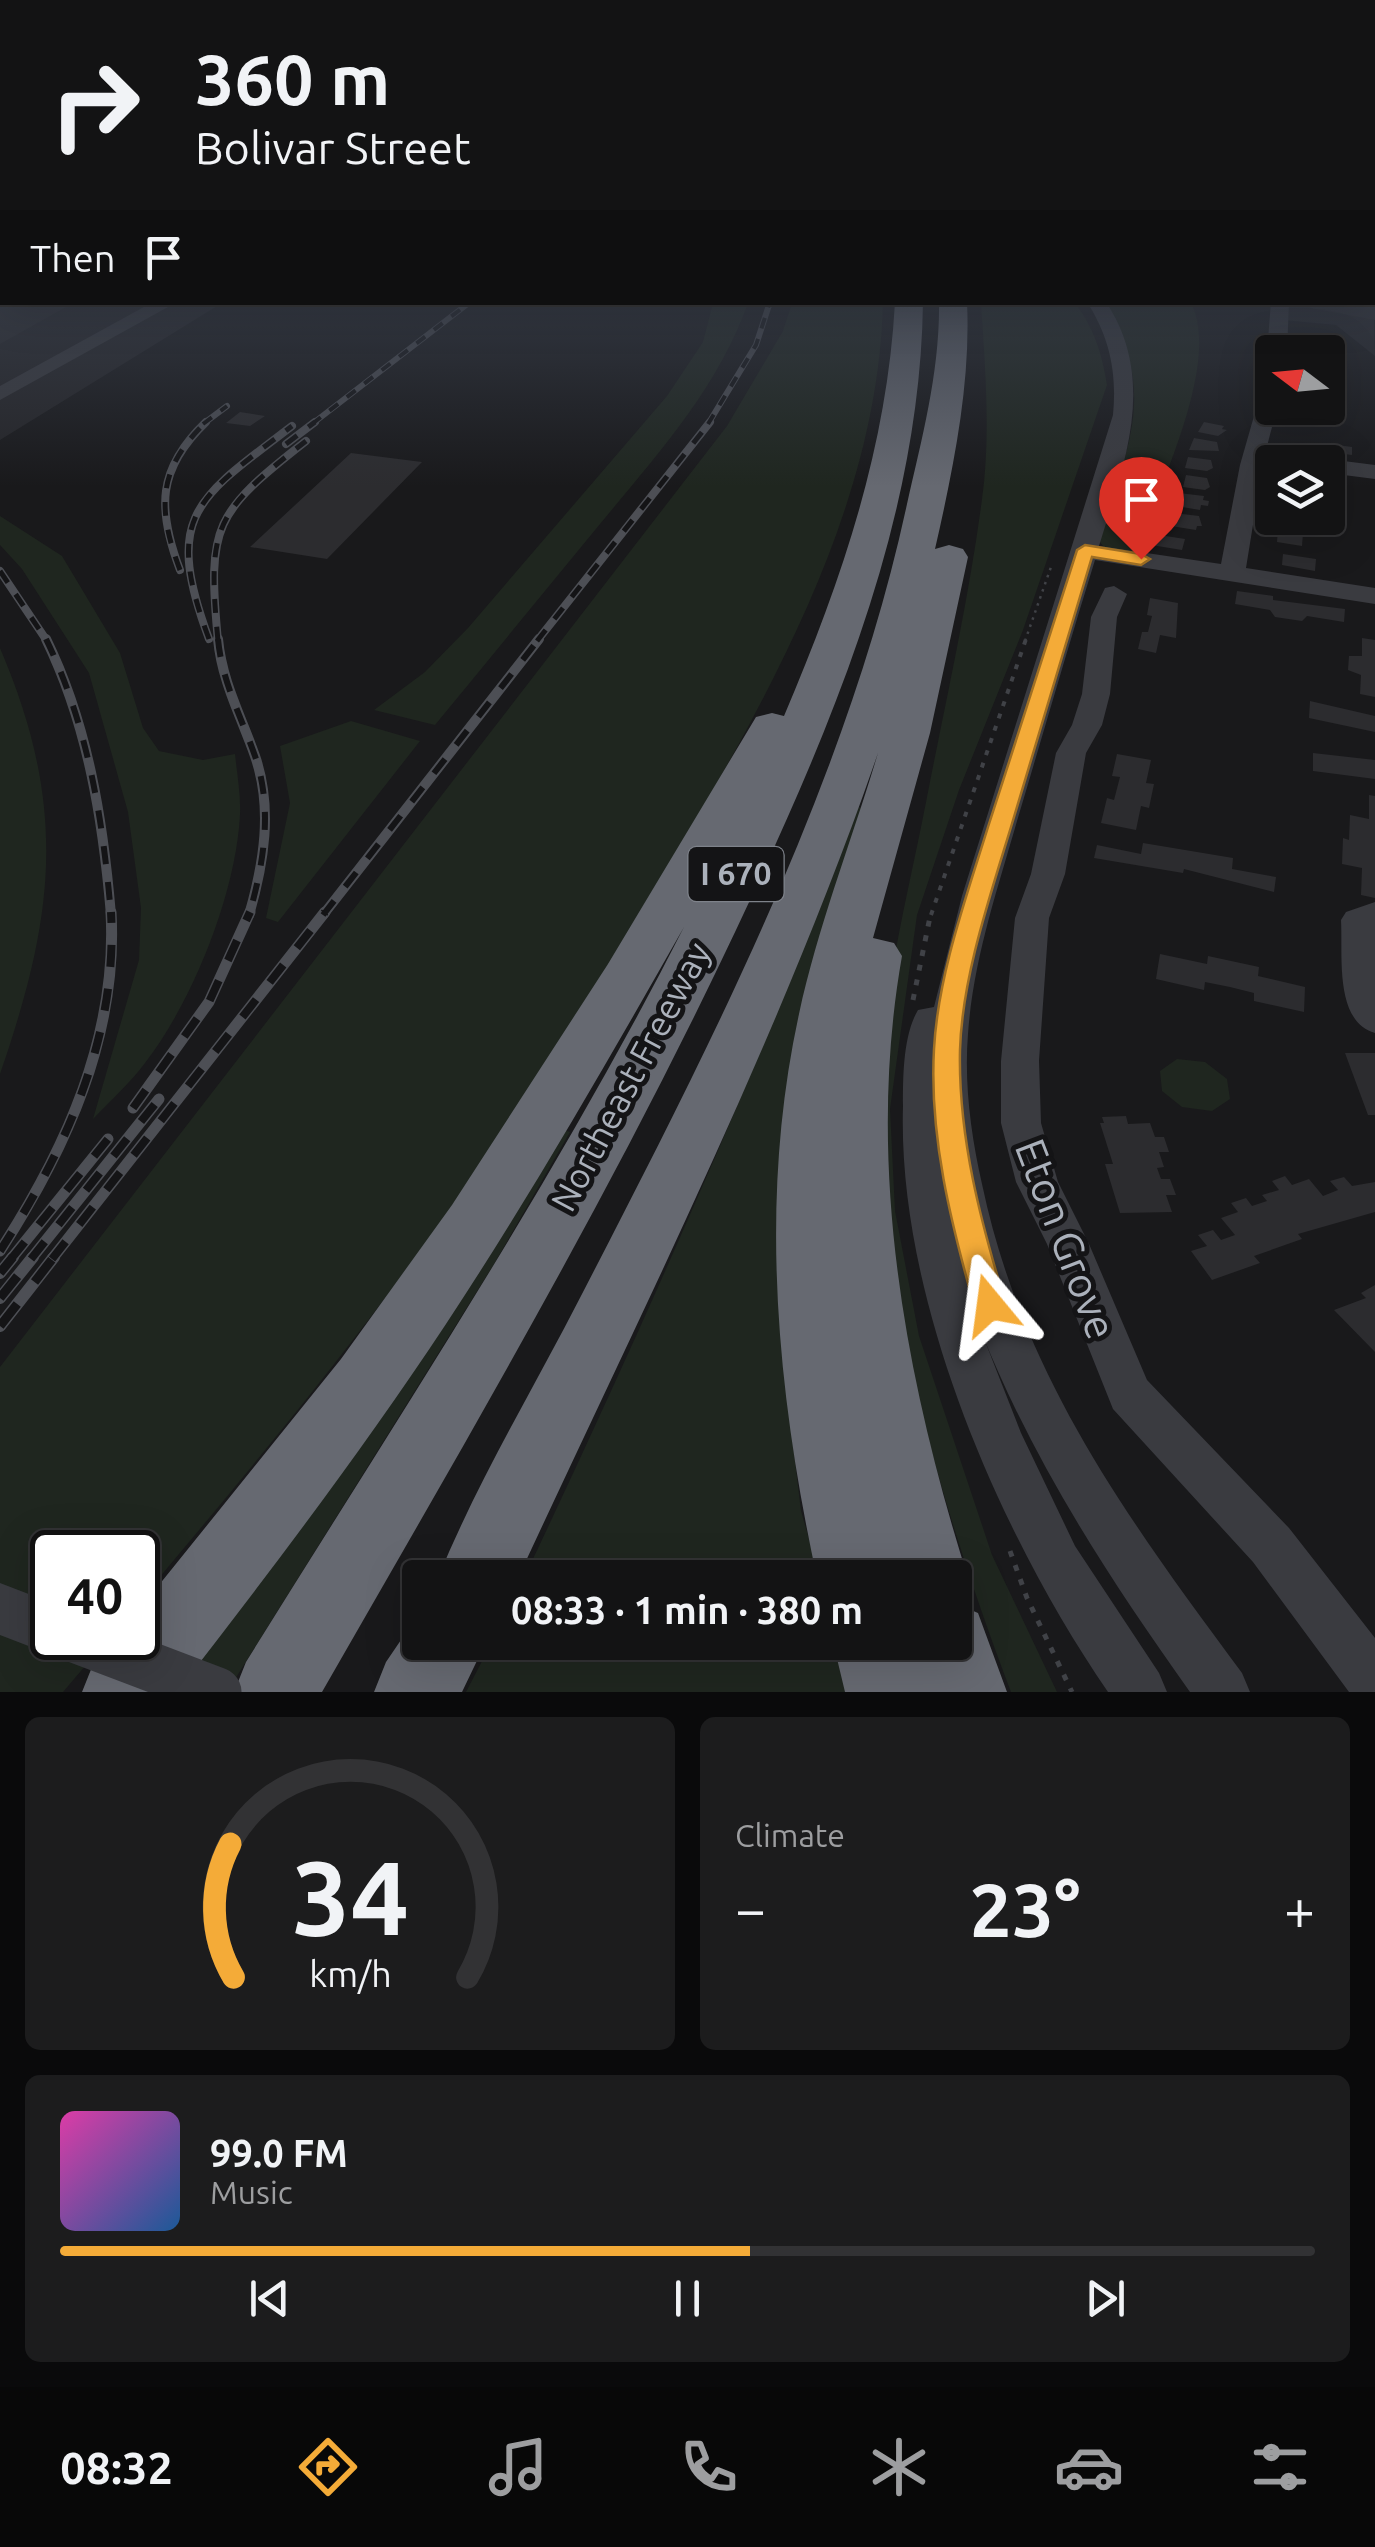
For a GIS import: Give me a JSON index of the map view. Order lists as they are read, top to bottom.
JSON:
{
  "streets": {
    "highway": ["I 670", "Northeast Freeway"],
    "street": ["Eton Grove"]
  },
  "north": "left",
  "page": {
    "turn": ["360 m", "Bolivar Street"],
    "then": "Then",
    "limit": "40",
    "trip": "08:33 · 1 min · 380 m",
    "tile": "Climate",
    "heat": ["−", "23°", "+"],
    "song": ["99.0 FM", "Music"],
    "tabs": "08:32",
    "gauge": ["34", "km/h"]
  }
}
